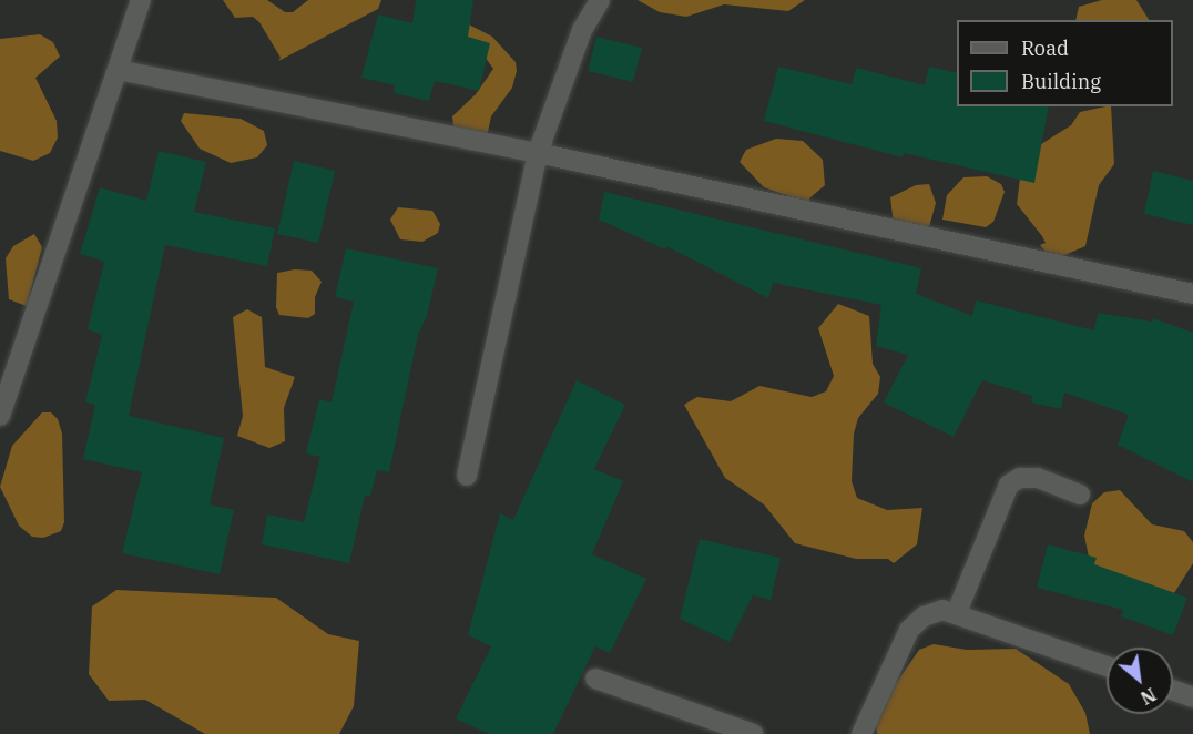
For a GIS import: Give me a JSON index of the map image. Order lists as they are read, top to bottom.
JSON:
{
  "legend": ["Road", "Building"],
  "north": "bottom right"
}
